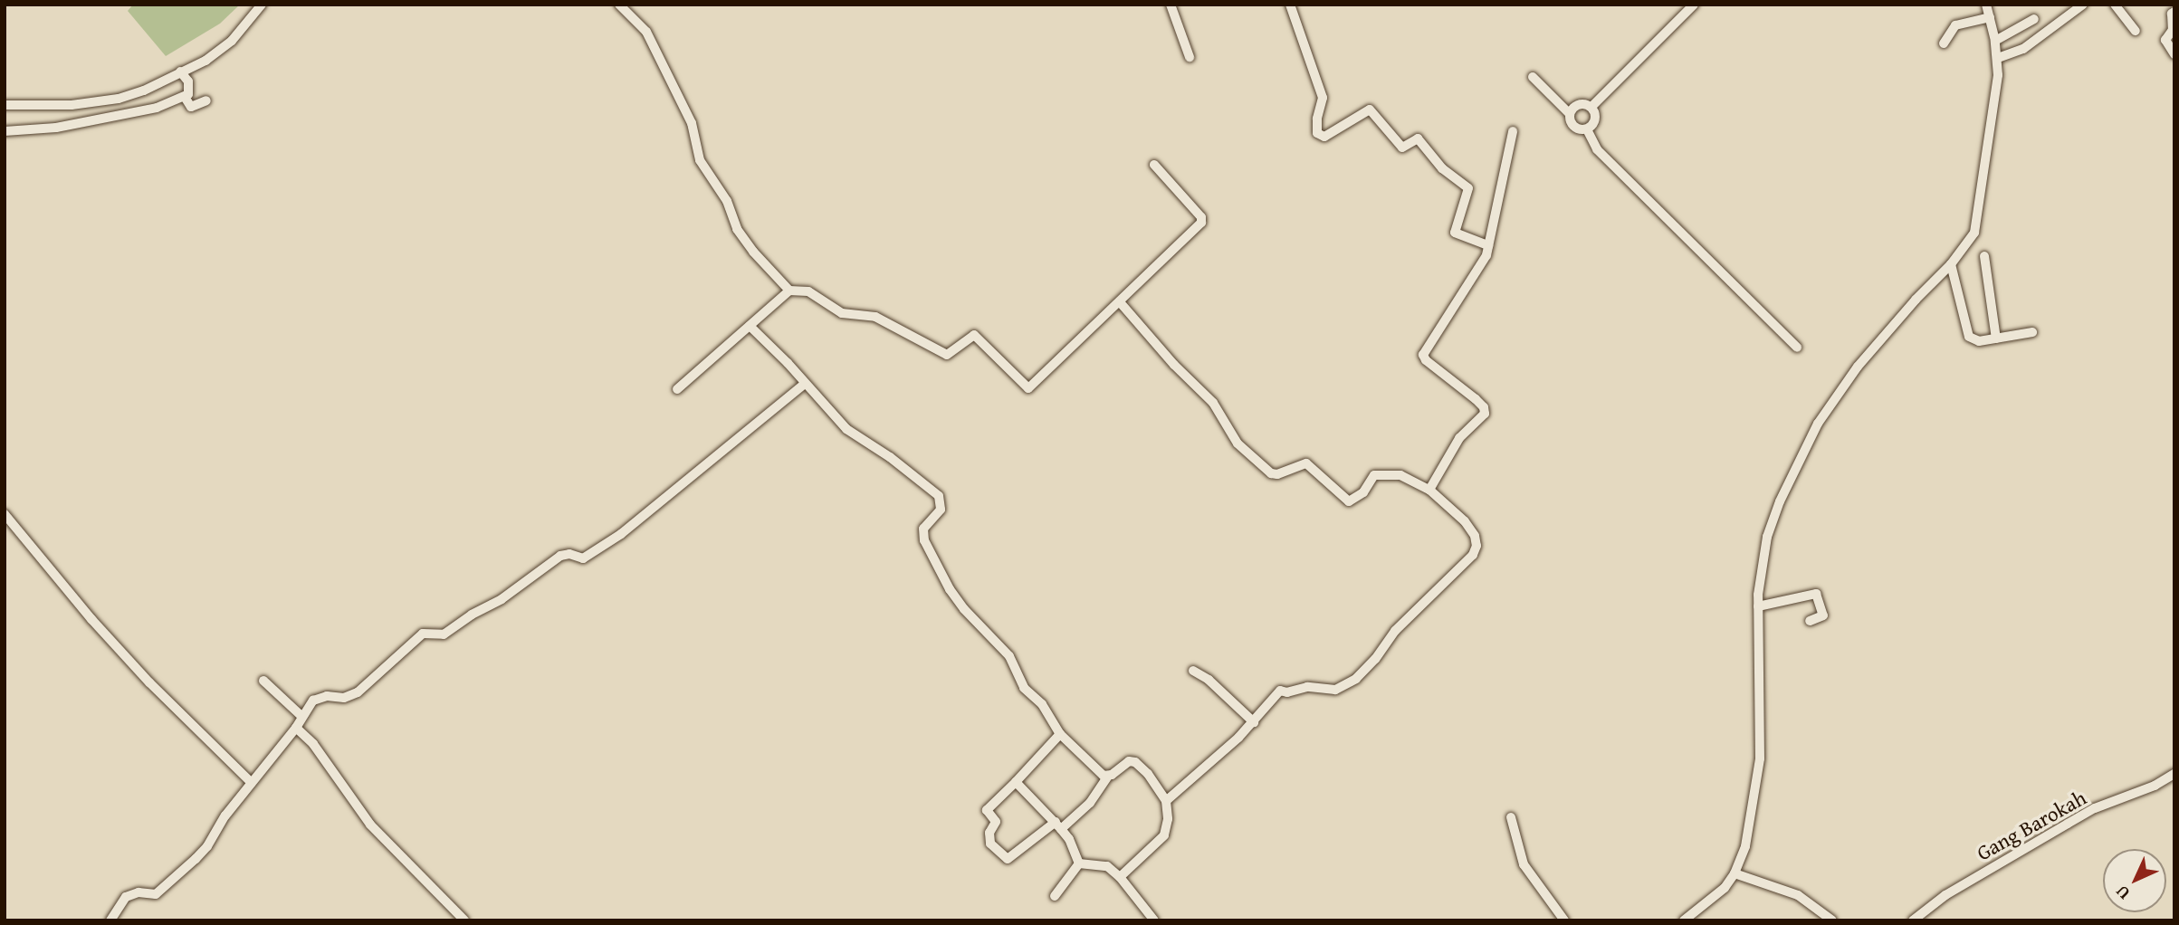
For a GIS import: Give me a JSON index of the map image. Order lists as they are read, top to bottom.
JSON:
{
  "streets": {
    "street": ["Gang Barokah"]
  },
  "north": "bottom left"
}
